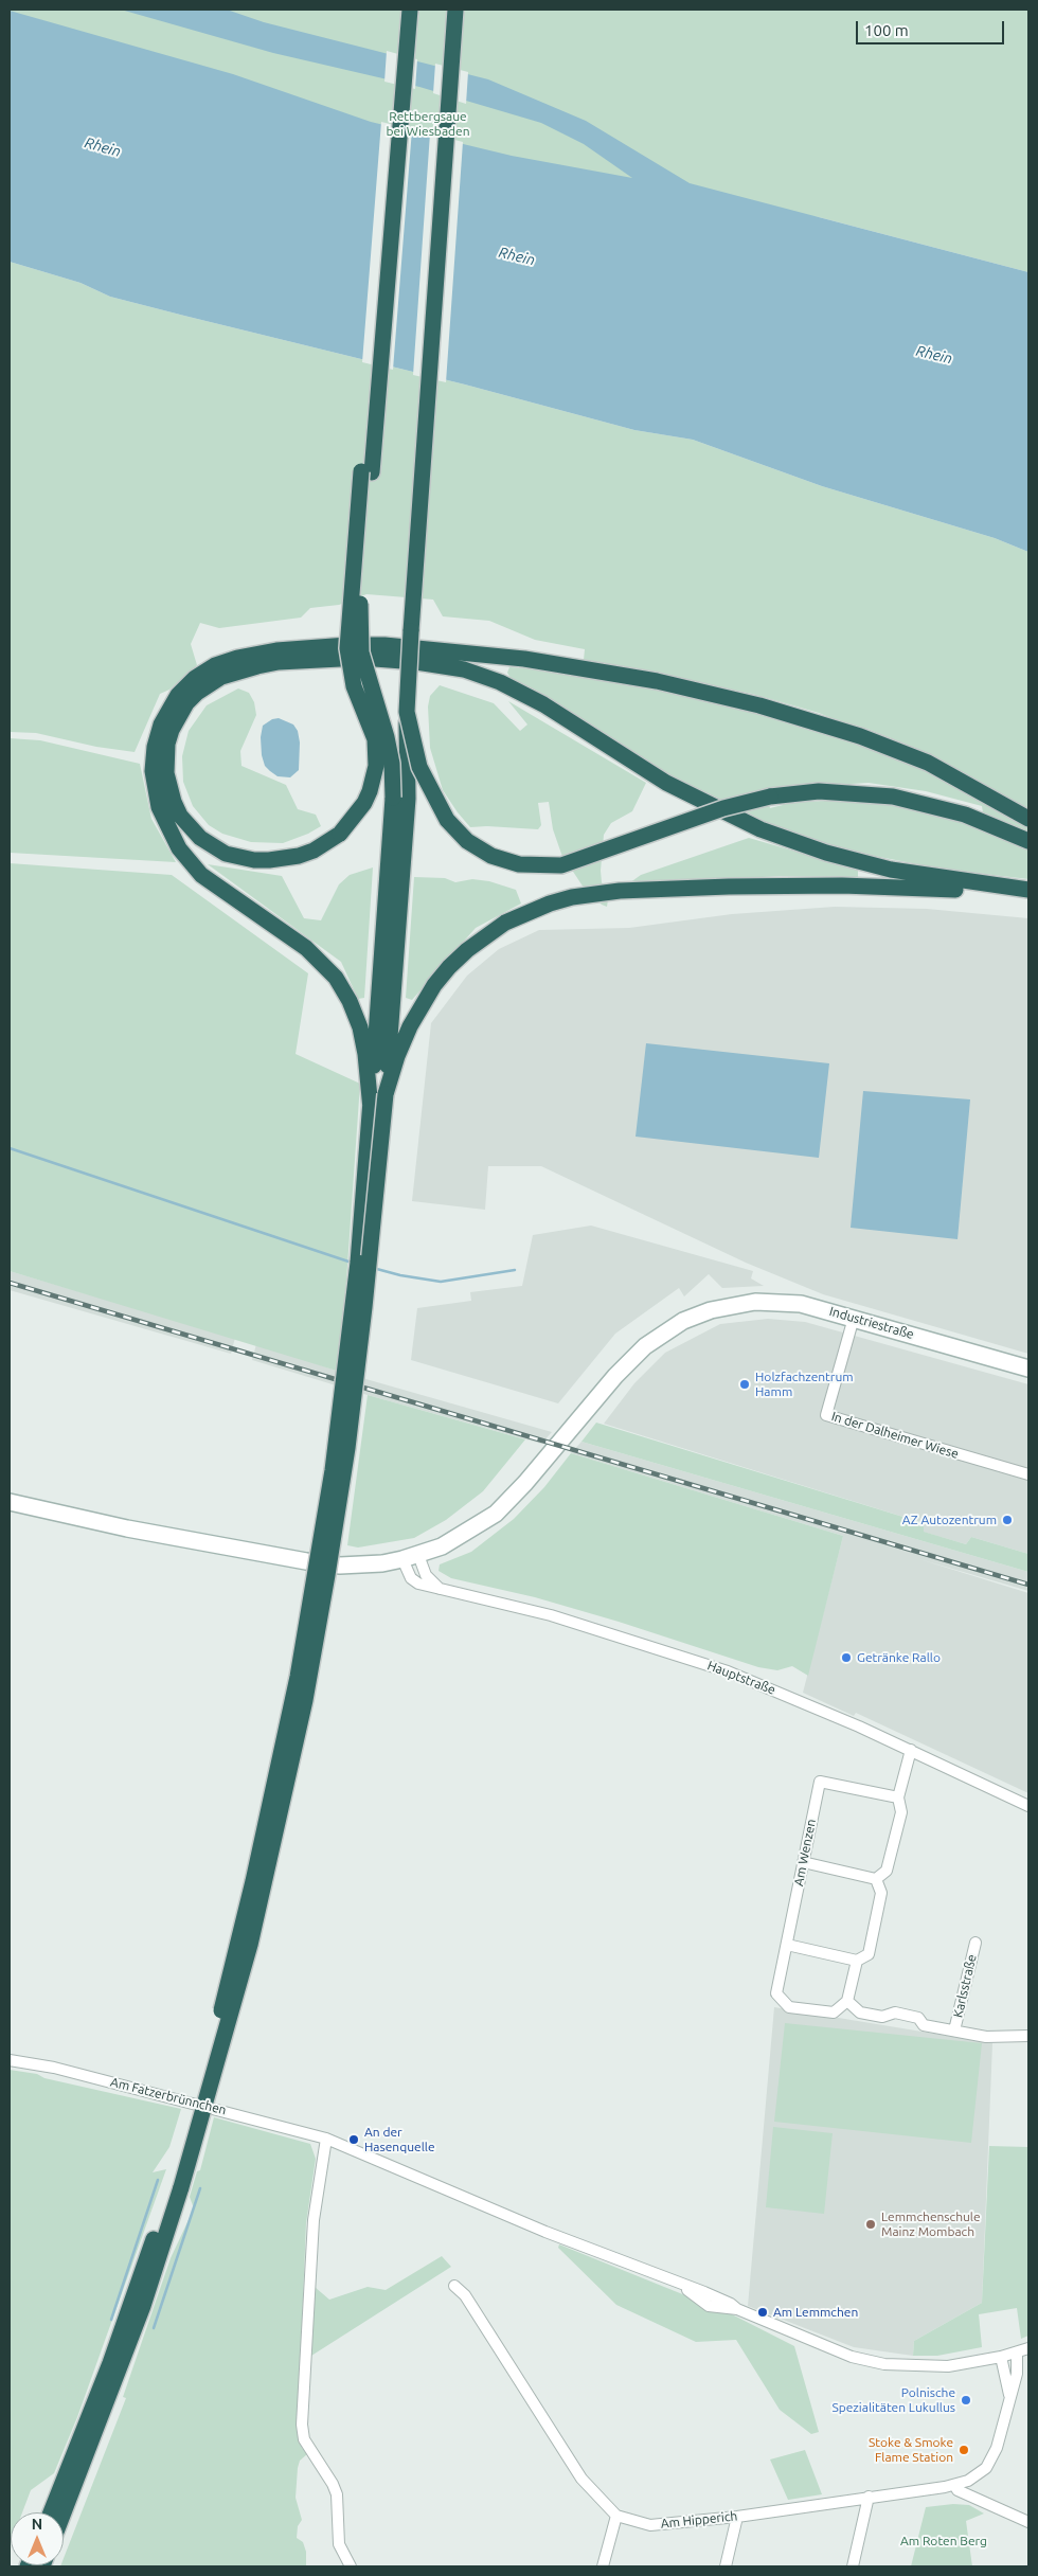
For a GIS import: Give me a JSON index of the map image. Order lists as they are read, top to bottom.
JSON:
{
  "streets": {
    "main road": ["Industriestraße"],
    "street": [
      "In der Dalheimer Wiese",
      "Hauptstraße",
      "Am Wenzen",
      "Karlsstraße",
      "Am Fatzerbrünnchen",
      "Am Hipperich"
    ]
  },
  "crossings": [
    ["Industriestraße", "In der Dalheimer Wiese"],
    ["Industriestraße", "Hauptstraße"],
    ["Am Wenzen", "Karlsstraße"]
  ],
  "water": ["Rhein"],
  "parks": ["Rettbergsaue bei Wiesbaden", "Am Roten Berg"],
  "places": [
    "Holzfachzentrum Hamm",
    "AZ Autozentrum",
    "Getränke Rallo",
    "An der Hasenquelle",
    "Lemmchenschule Mainz Mombach",
    "Am Lemmchen",
    "Polnische Spezialitäten Lukullus",
    "Stoke & Smoke Flame Station"
  ],
  "scale_bar": "100 m",
  "north": "top"
}
